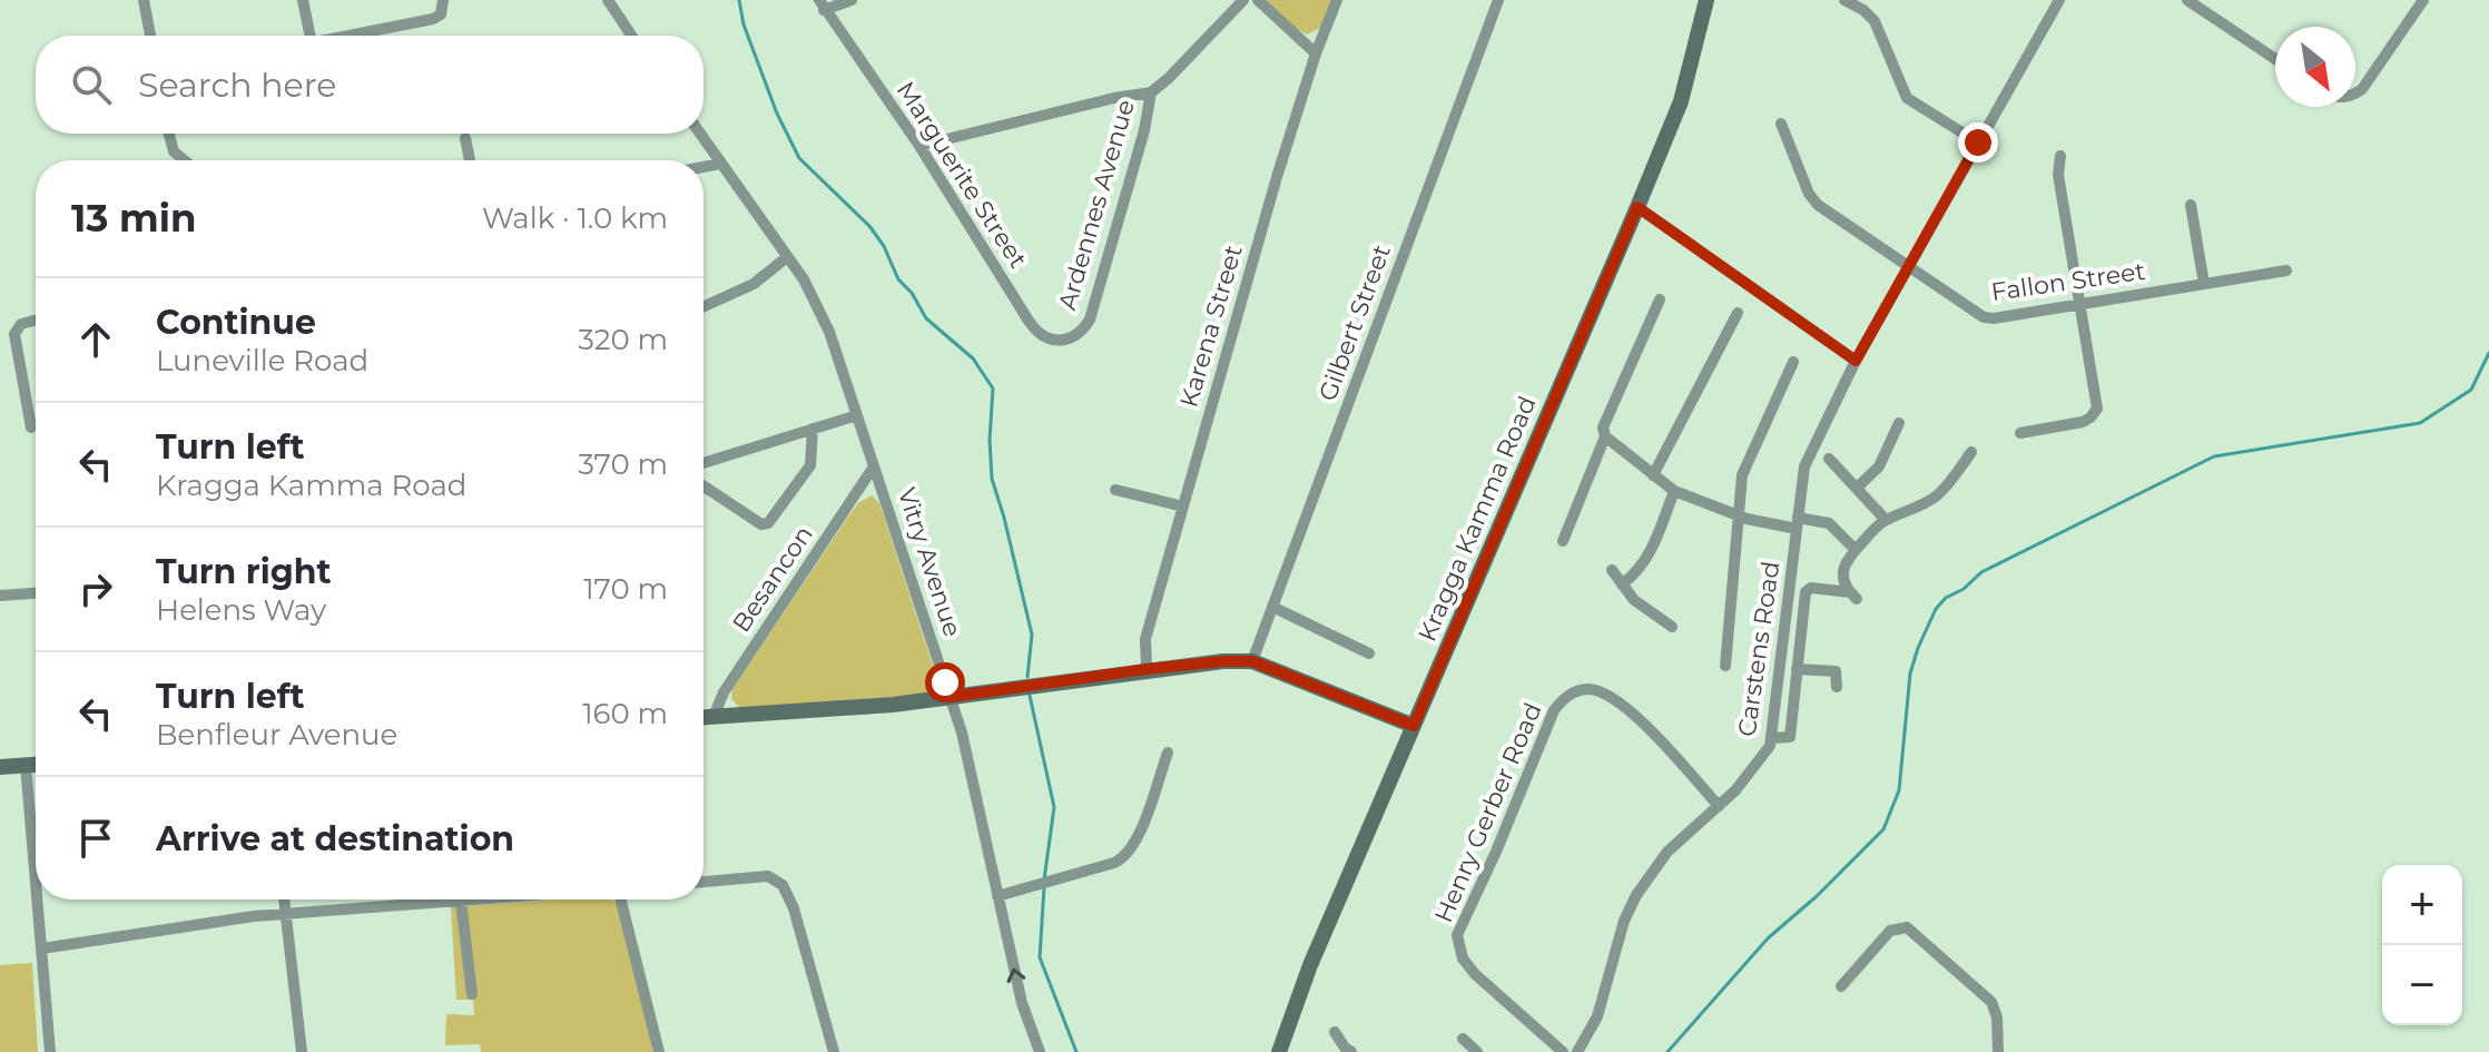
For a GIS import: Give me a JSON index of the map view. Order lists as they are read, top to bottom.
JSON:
{
  "streets": {
    "main road": ["Kragga Kamma Road"],
    "street": [
      "Marguerite Street",
      "Ardennes Avenue",
      "Fallon Street",
      "Gilbert Street",
      "Karena Street",
      "Vitry Avenue",
      "Besancon",
      "Carstens Road",
      "Henry Gerber Road"
    ]
  },
  "crossings": [
    ["Marguerite Street", "Ardennes Avenue"],
    ["Fallon Street", "Carstens Road"],
    ["Vitry Avenue", "Besancon"],
    ["Carstens Road", "Henry Gerber Road"]
  ],
  "north": "bottom right",
  "page": {
    "search": "Search here",
    "heading": ["13 min", "Walk · 1.0 km"],
    "list": [
      ["Continue", "Luneville Road", "320 m"],
      ["Turn left", "Kragga Kamma Road", "370 m"],
      ["Turn right", "Helens Way", "170 m"],
      ["Turn left", "Benfleur Avenue", "160 m"],
      "Arrive at destination"
    ],
    "map_buttons": ["+", "−"]
  }
}
